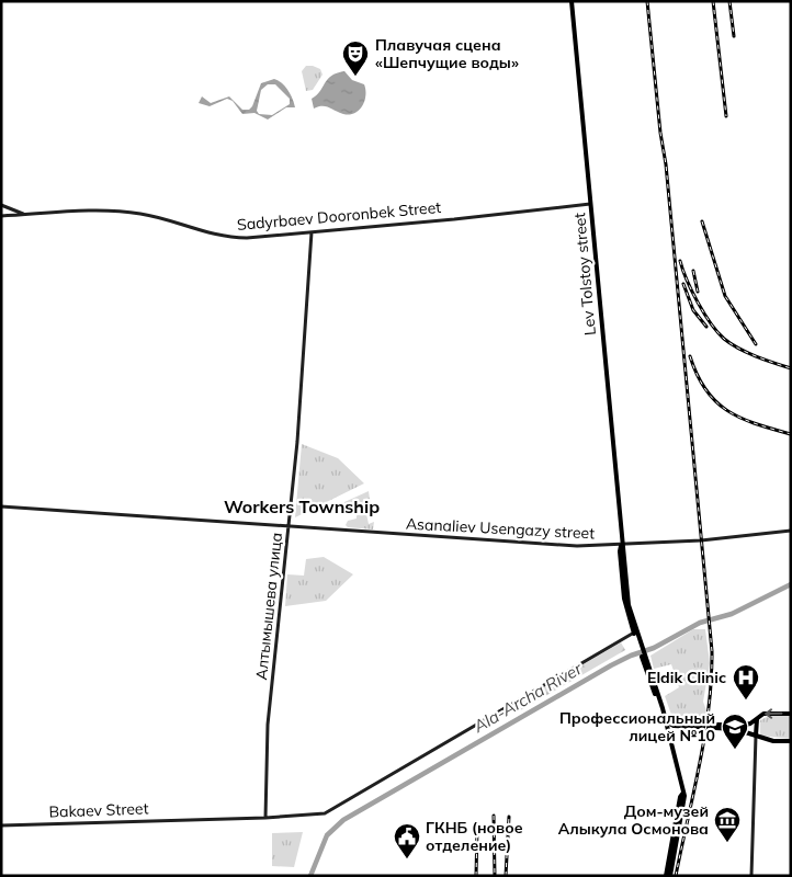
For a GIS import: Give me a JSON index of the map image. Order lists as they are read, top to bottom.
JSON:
{
  "streets": {
    "main road": [
      "Sadyrbaev Dooronbek Street",
      "Lev Tolstoy street",
      "Asanaliev Usengazy street",
      "Алтымышева улица",
      "Bakaev Street"
    ]
  },
  "crossings": [
    ["Sadyrbaev Dooronbek Street", "Lev Tolstoy street"],
    ["Sadyrbaev Dooronbek Street", "Алтымышева улица"],
    ["Lev Tolstoy street", "Asanaliev Usengazy street"],
    ["Lev Tolstoy street", "Bakaev Street"],
    ["Asanaliev Usengazy street", "Алтымышева улица"],
    ["Алтымышева улица", "Bakaev Street"]
  ],
  "districts": ["Workers Township"],
  "water": ["Ala-Archa River"],
  "places": {
    "theatre": ["Плавучая сцена «Шепчущие воды»"],
    "hospital": ["Eldik Clinic"],
    "school or university": ["Профессиональный лицей №10"],
    "museum": ["Дом-музей Алыкула Осмонова"],
    "public building": ["ГКНБ (новое отделение)"]
  }
}
